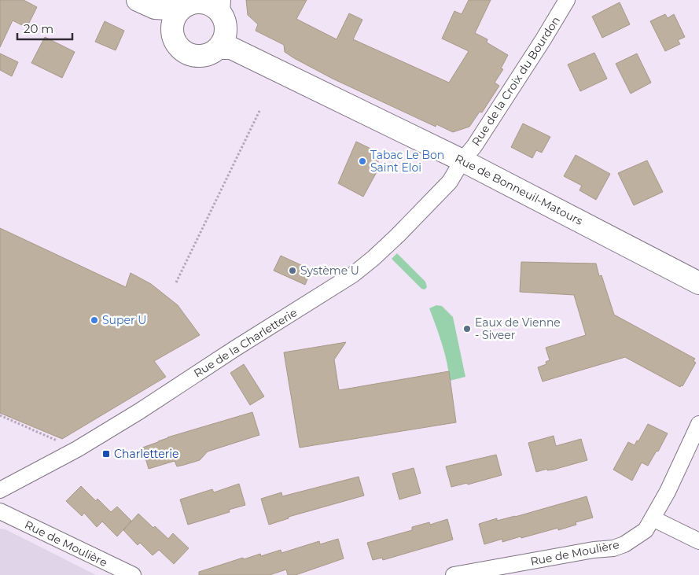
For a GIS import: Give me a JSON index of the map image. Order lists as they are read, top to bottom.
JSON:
{
  "streets": {
    "main road": ["Rue de Bonneuil-Matours"],
    "street": ["Rue de la Croix du Bourdon", "Rue de la Charletterie", "Rue de Moulière"]
  },
  "crossings": [
    ["Rue de la Croix du Bourdon", "Rue de Bonneuil-Matours"],
    ["Rue de la Croix du Bourdon", "Rue de la Charletterie"],
    ["Rue de Bonneuil-Matours", "Rue de la Charletterie"]
  ],
  "places": {
    "other": [
      "Tabac Le Bon Saint Eloi",
      "Système U",
      "Super U",
      "Eaux de Vienne - Siveer"
    ],
    "transit": ["Charletterie"]
  },
  "scale_bar": "20 m"
}
